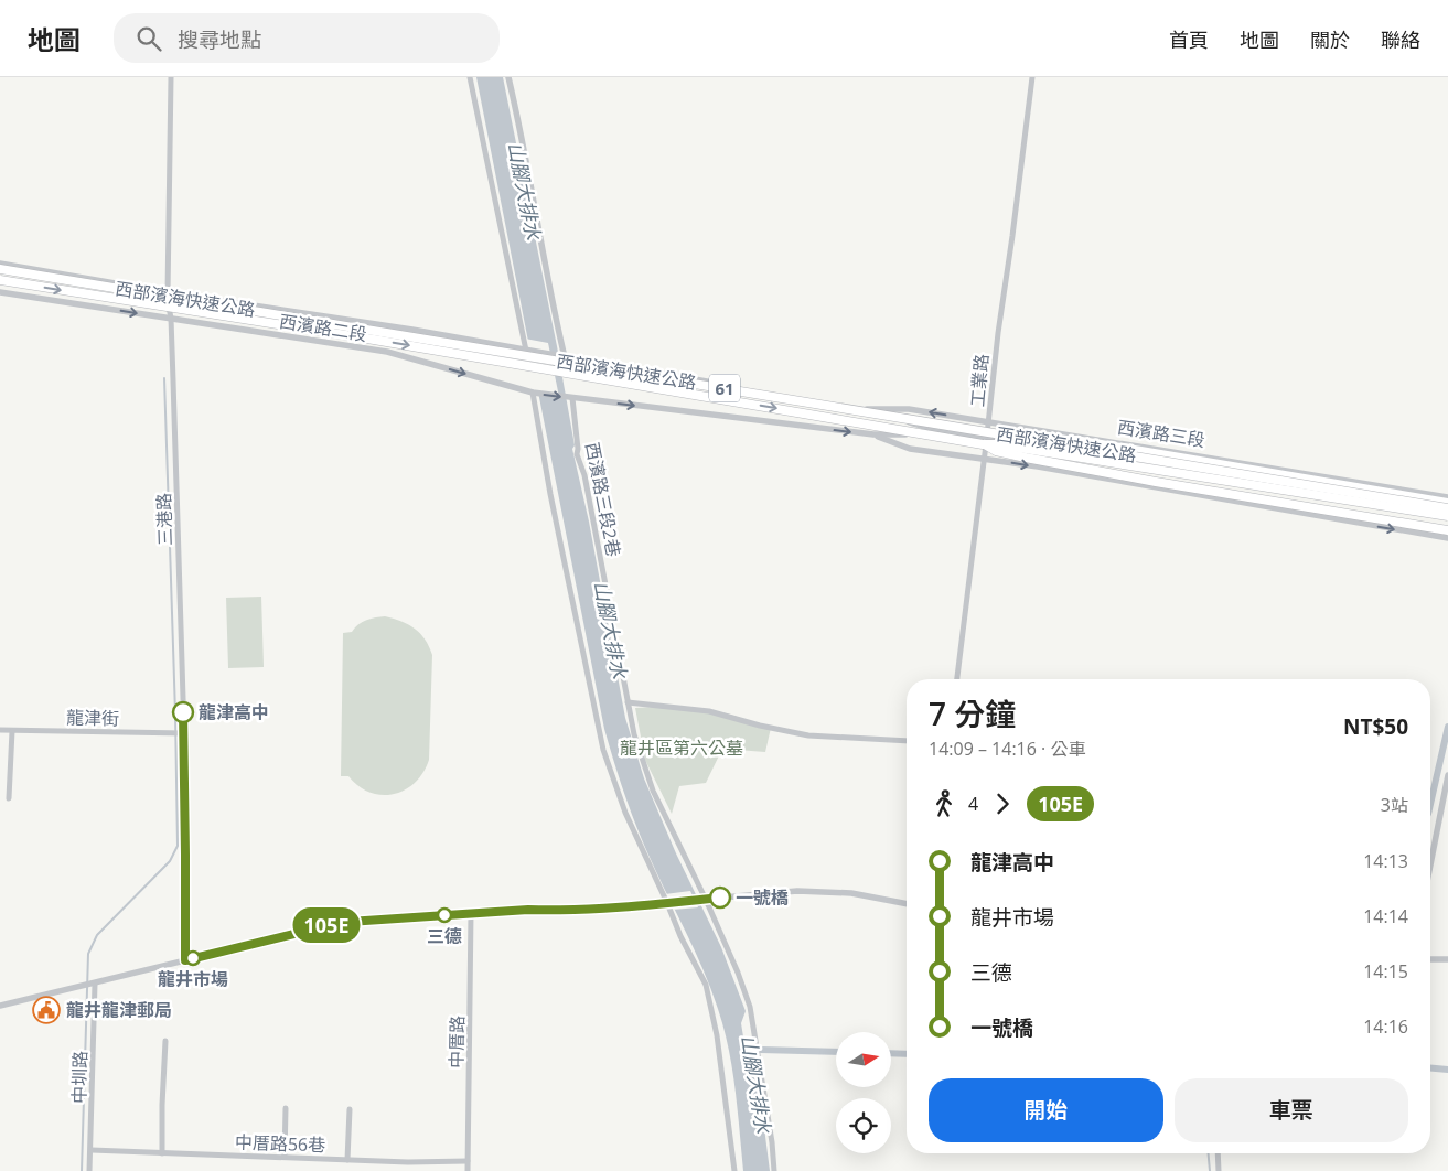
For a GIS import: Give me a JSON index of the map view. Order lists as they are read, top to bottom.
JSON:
{
  "streets": {
    "highway": ["西部濱海快速公路", "61"],
    "street": [
      "西濱路二段",
      "工業路",
      "西濱路三段",
      "西濱路三段2巷",
      "三港路",
      "龍津街",
      "中厝路",
      "中圳路",
      "中厝路56巷"
    ]
  },
  "crossings": [
    ["西部濱海快速公路", "工業路"],
    ["西部濱海快速公路", "西濱路三段"],
    ["西濱路二段", "西濱路三段"],
    ["西濱路二段", "西濱路三段2巷"],
    ["西濱路二段", "三港路"],
    ["工業路", "西濱路三段"],
    ["西濱路三段", "西濱路三段2巷"],
    ["三港路", "龍津街"],
    ["中厝路", "中厝路56巷"],
    ["中圳路", "中厝路56巷"]
  ],
  "water": ["山腳大排水"],
  "parks": ["龍井區第六公墓"],
  "places": {
    "other": [
      "龍津高中",
      "一號橋",
      "三德",
      "龍井市場"
    ],
    "public building": ["龍井龍津郵局"]
  },
  "lines": ["bus line 105E"],
  "north": "right",
  "page": {
    "header": "地圖",
    "search": "搜尋地點",
    "nav": [
      "首頁",
      "地圖",
      "關於",
      "聯絡"
    ],
    "on_map": "105E",
    "heading": ["7 分鐘", "14:09 – 14:16 · 公車", "NT$50"],
    "legs": ["4", "105E", "3站"],
    "list": [
      {
        "name": "龍津高中",
        "value": "14:13"
      },
      {
        "name": "龍井市場",
        "value": "14:14"
      },
      {
        "name": "三德",
        "value": "14:15"
      },
      {
        "name": "一號橋",
        "value": "14:16"
      }
    ],
    "buttons": ["開始", "車票"]
  }
}
